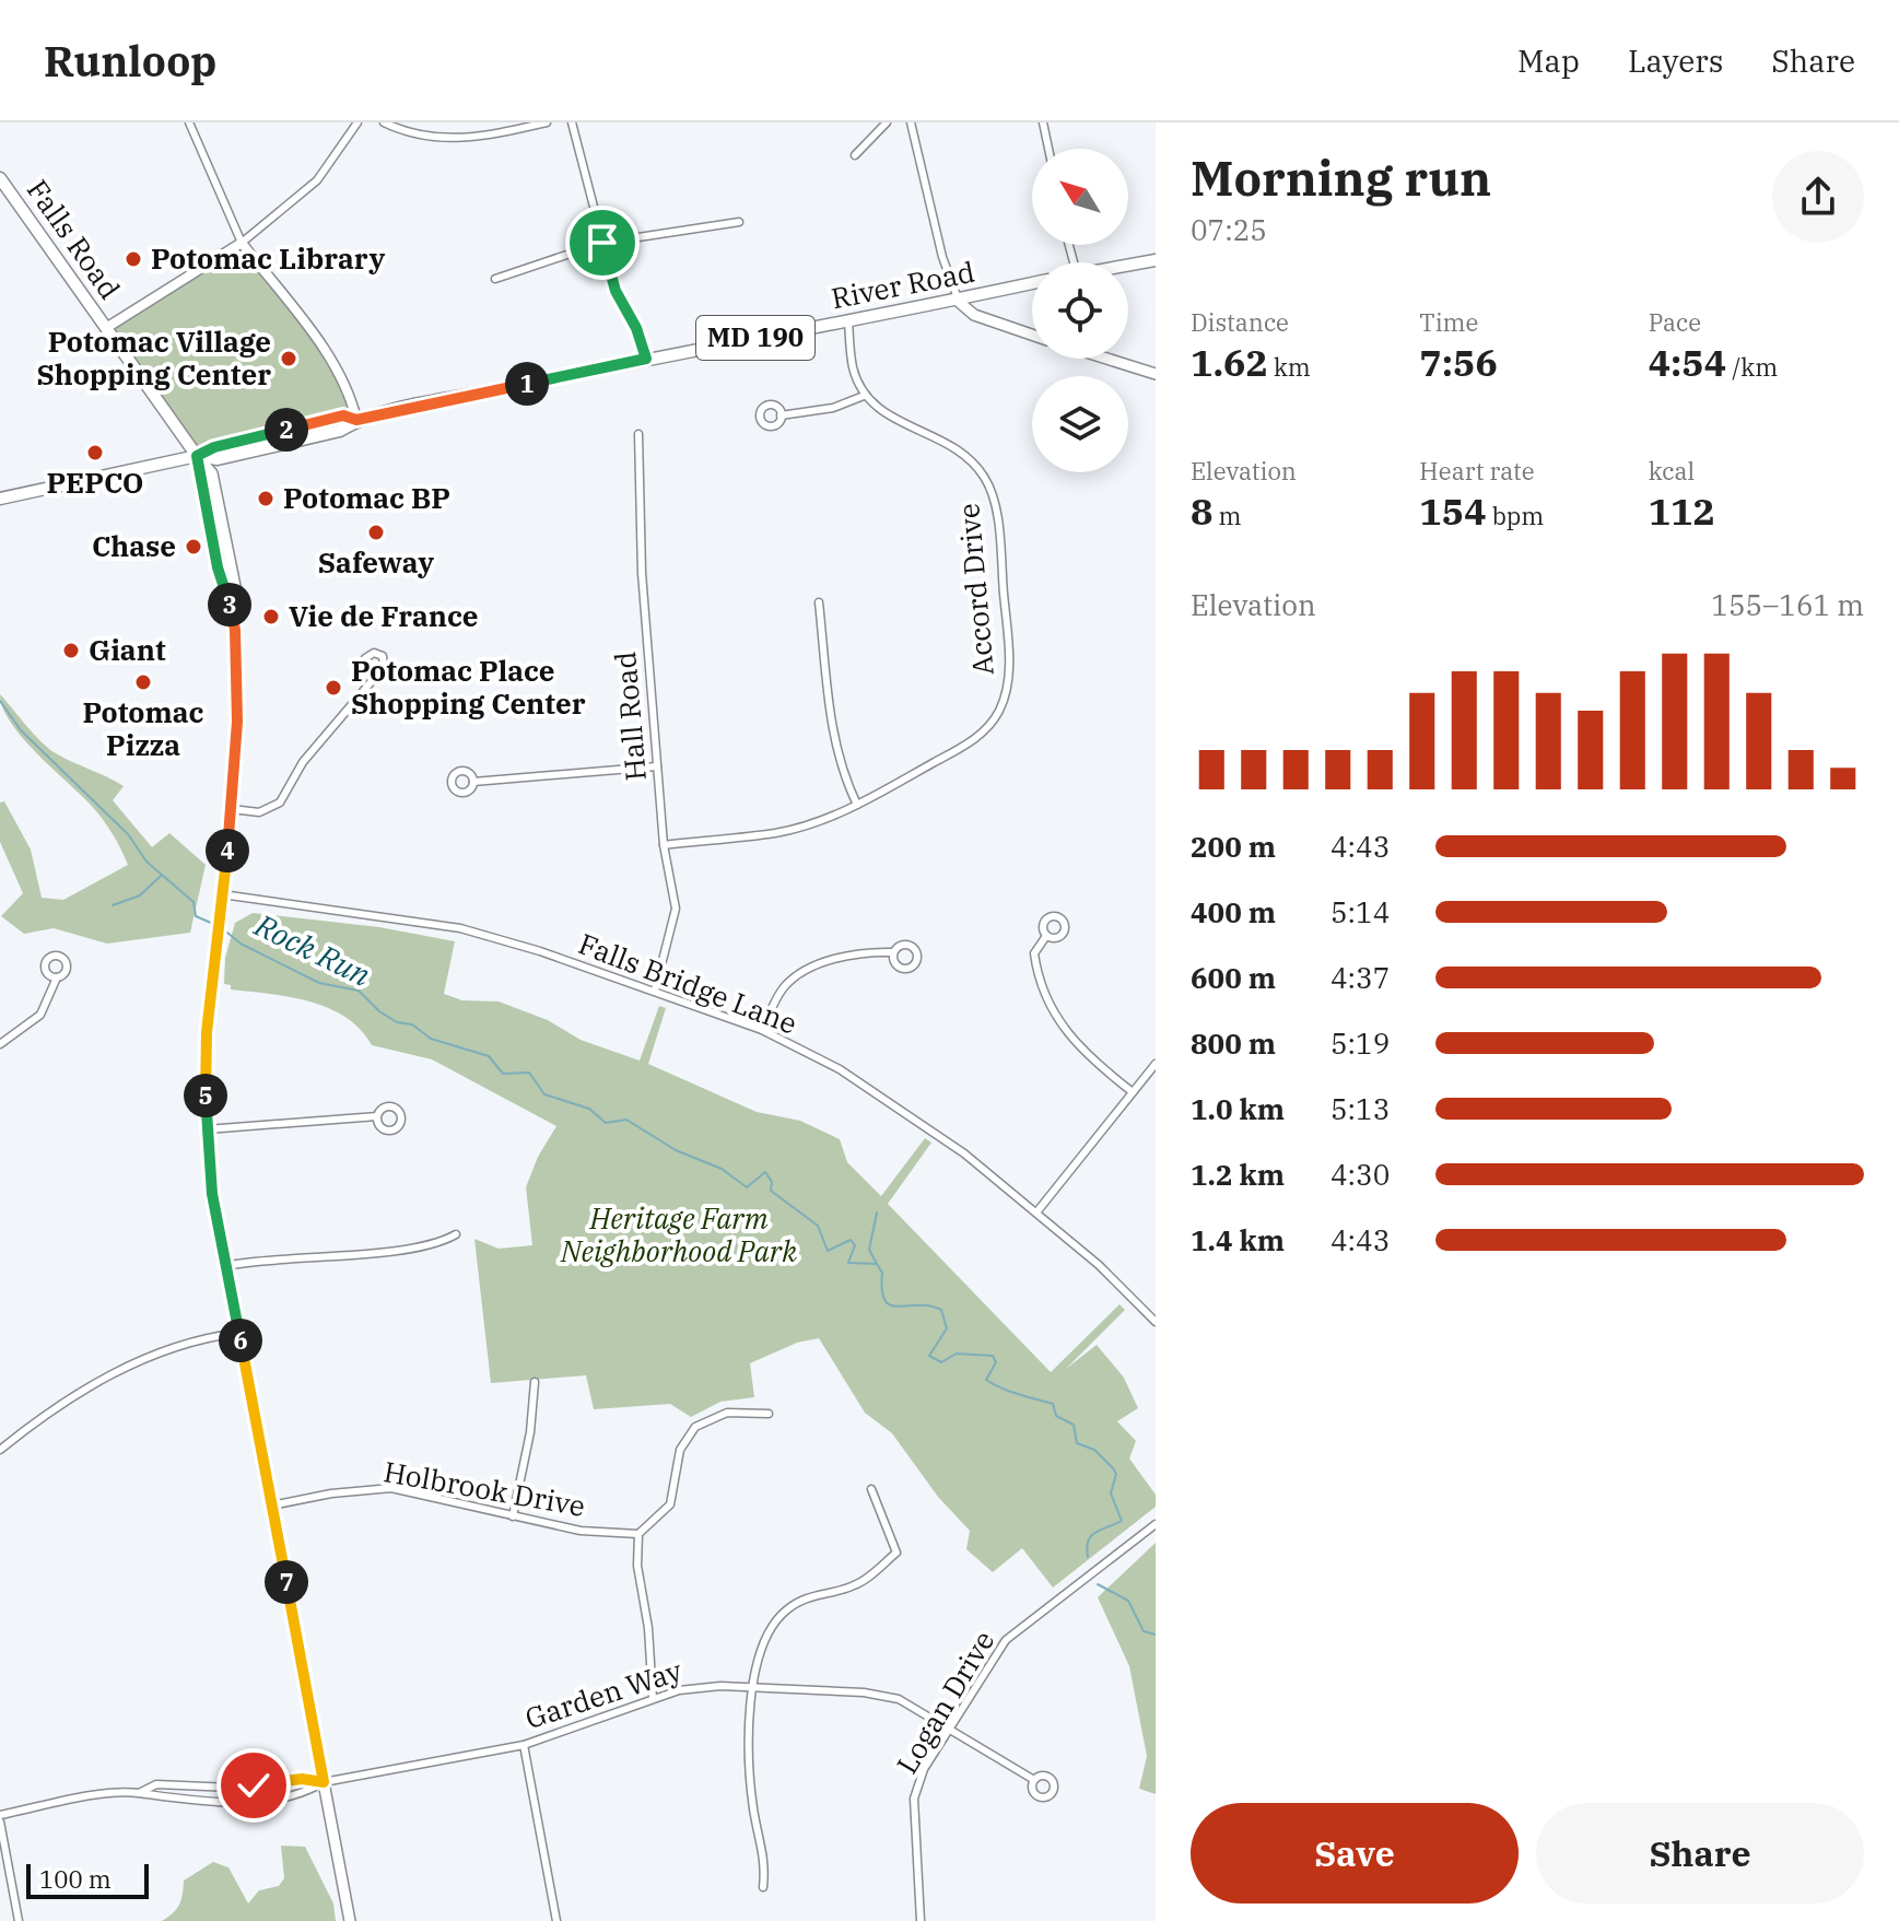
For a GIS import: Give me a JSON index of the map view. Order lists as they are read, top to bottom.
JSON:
{
  "streets": {
    "main road": ["Falls Road", "River Road", "MD 190"],
    "street": [
      "Accord Drive",
      "Hall Road",
      "Falls Bridge Lane",
      "Holbrook Drive",
      "Garden Way",
      "Logan Drive"
    ]
  },
  "crossings": [
    ["Falls Road", "River Road"],
    ["Falls Road", "Falls Bridge Lane"],
    ["Falls Road", "Holbrook Drive"],
    ["Falls Road", "Garden Way"],
    ["Accord Drive", "Hall Road"],
    ["Hall Road", "Falls Bridge Lane"],
    ["Garden Way", "Logan Drive"]
  ],
  "water": ["Rock Run"],
  "parks": ["Heritage Farm Neighborhood Park"],
  "places": [
    "Potomac Library",
    "Potomac Village Shopping Center",
    "PEPCO",
    "Potomac BP",
    "Safeway",
    "Chase",
    "Vie de France",
    "Giant",
    "Potomac Pizza",
    "Potomac Place Shopping Center"
  ],
  "scale_bar": "100 m",
  "north": "top left",
  "page": {
    "header": "Runloop",
    "nav": ["Map", "Layers", "Share"],
    "heading": ["Morning run", "07:25"],
    "stats": [
      ["Distance", "1.62 km"],
      ["Time", "7:56"],
      ["Pace", "4:54 /km"],
      ["Elevation", "8 m"],
      ["Heart rate", "154 bpm"],
      ["kcal", "112"]
    ],
    "pins": [
      "1",
      "2",
      "3",
      "4",
      "5",
      "6",
      "7"
    ],
    "chart": ["Elevation", "155–161 m"],
    "list": [
      {
        "name": "200 m",
        "note": "4:43"
      },
      {
        "name": "400 m",
        "note": "5:14"
      },
      {
        "name": "600 m",
        "note": "4:37"
      },
      {
        "name": "800 m",
        "note": "5:19"
      },
      {
        "name": "1.0 km",
        "note": "5:13"
      },
      {
        "name": "1.2 km",
        "note": "4:30"
      },
      {
        "name": "1.4 km",
        "note": "4:43"
      }
    ],
    "buttons": ["Save", "Share"],
    "scale": "100 m"
  }
}
